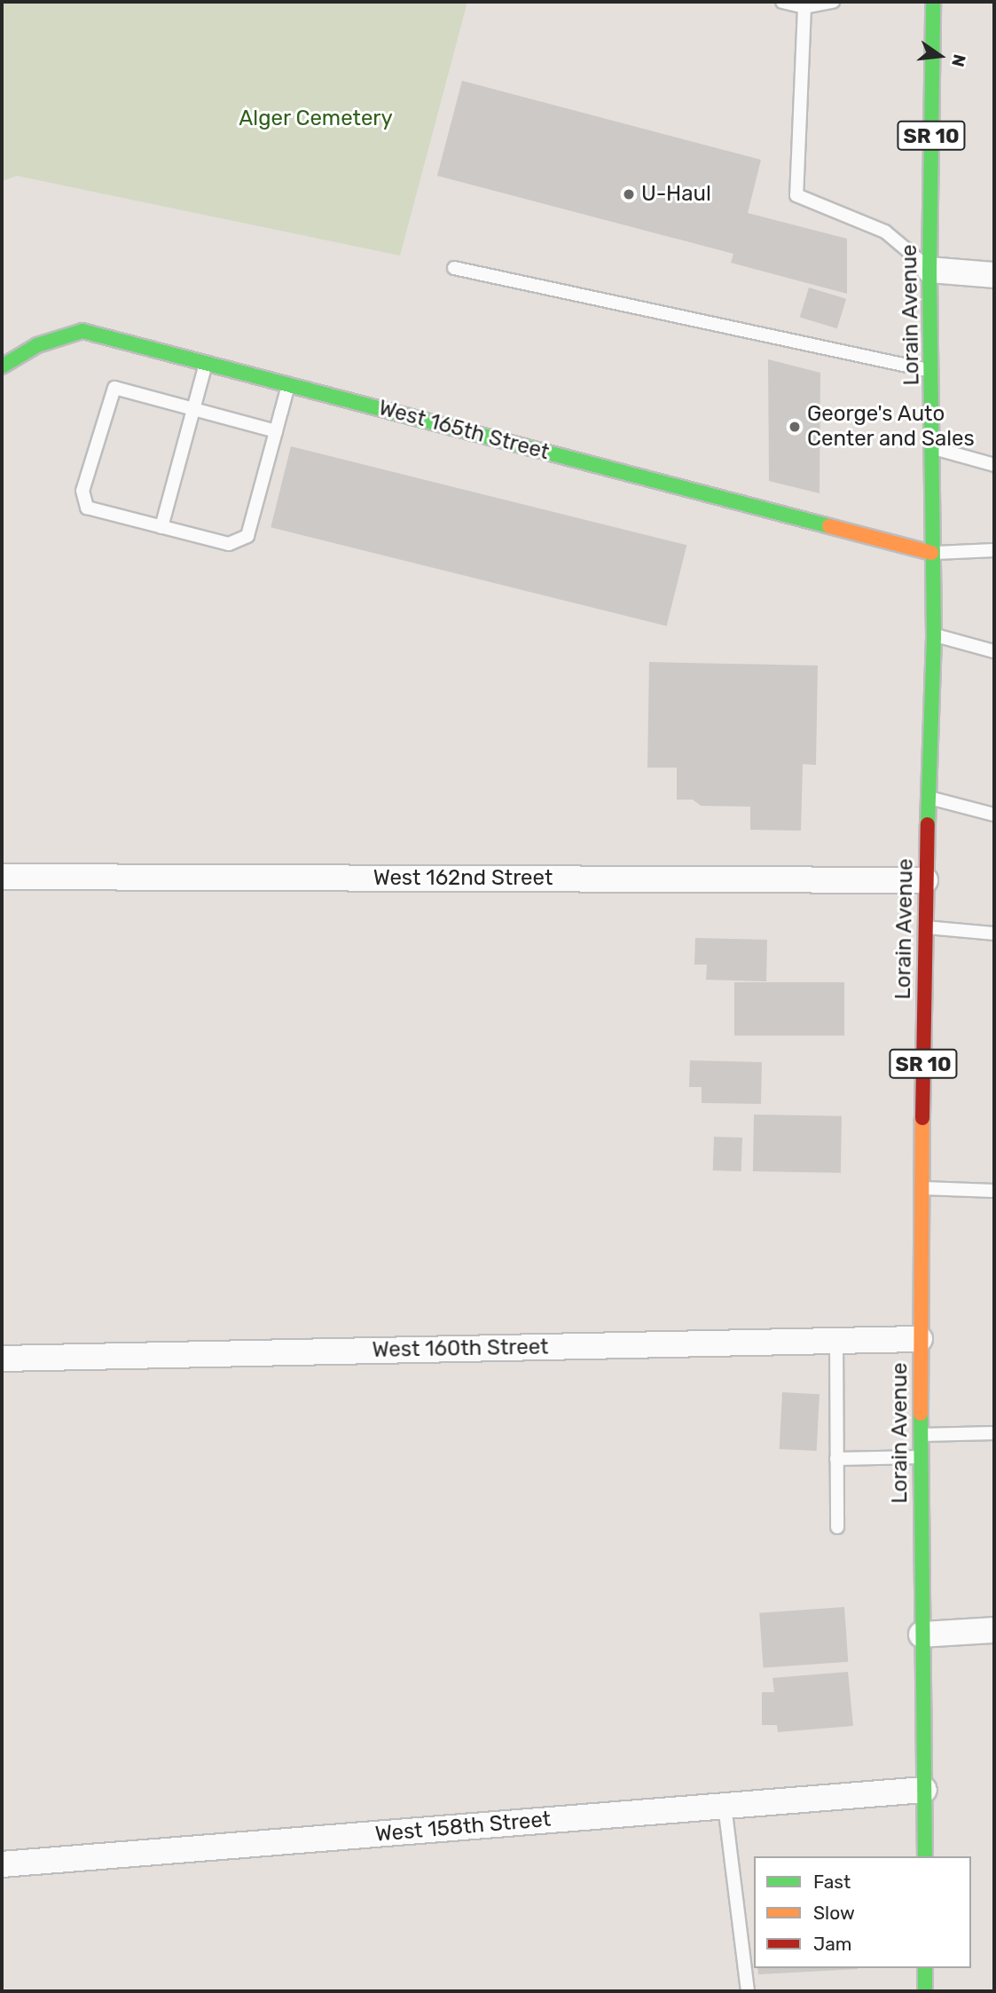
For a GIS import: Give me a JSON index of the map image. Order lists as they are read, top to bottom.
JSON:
{
  "streets": {
    "main road": ["SR 10", "Lorain Avenue", "West 165th Street"],
    "street": ["West 162nd Street", "West 160th Street", "West 158th Street"]
  },
  "crossings": [
    ["Lorain Avenue", "West 165th Street"],
    ["Lorain Avenue", "West 162nd Street"],
    ["Lorain Avenue", "West 160th Street"],
    ["Lorain Avenue", "West 158th Street"]
  ],
  "parks": ["Alger Cemetery"],
  "places": ["U-Haul", "George's Auto Center and Sales"],
  "legend": ["Fast", "Slow", "Jam"],
  "north": "right"
}
